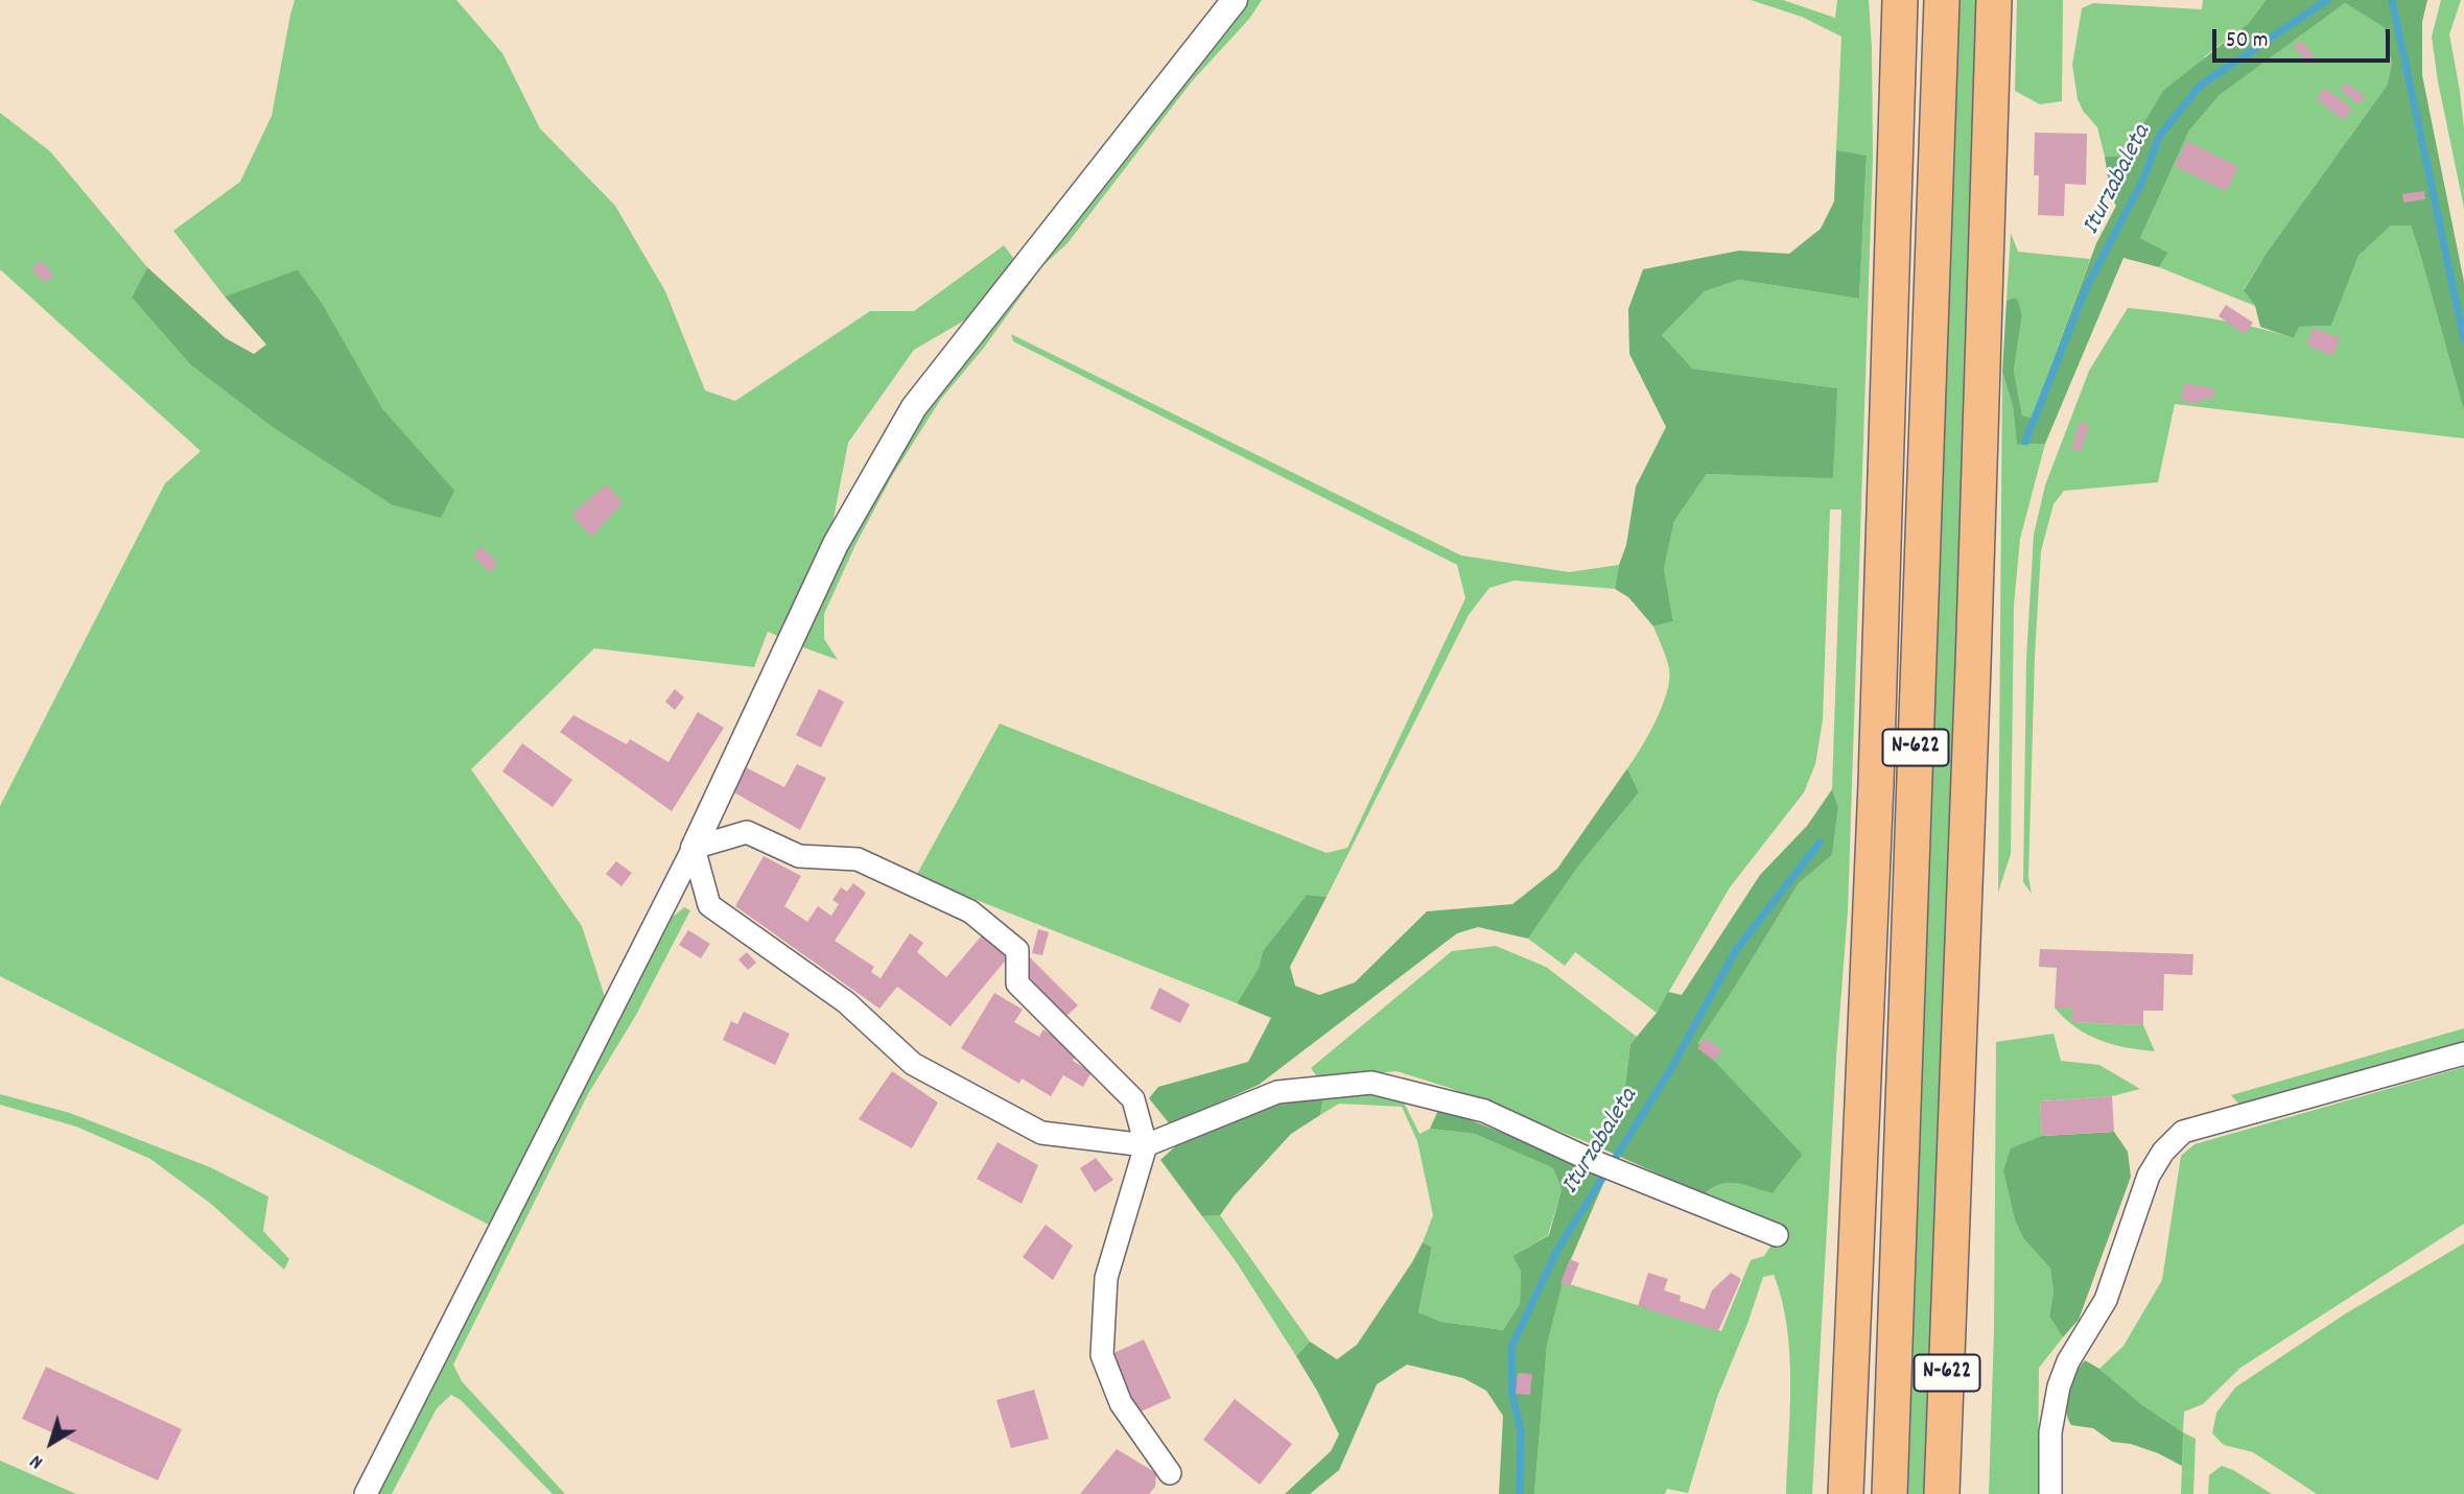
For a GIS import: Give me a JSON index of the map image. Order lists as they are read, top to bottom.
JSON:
{
  "streets": {
    "highway": ["N-622"]
  },
  "water": ["Iturzabaleta"],
  "scale_bar": "50 m",
  "north": "bottom left"
}
